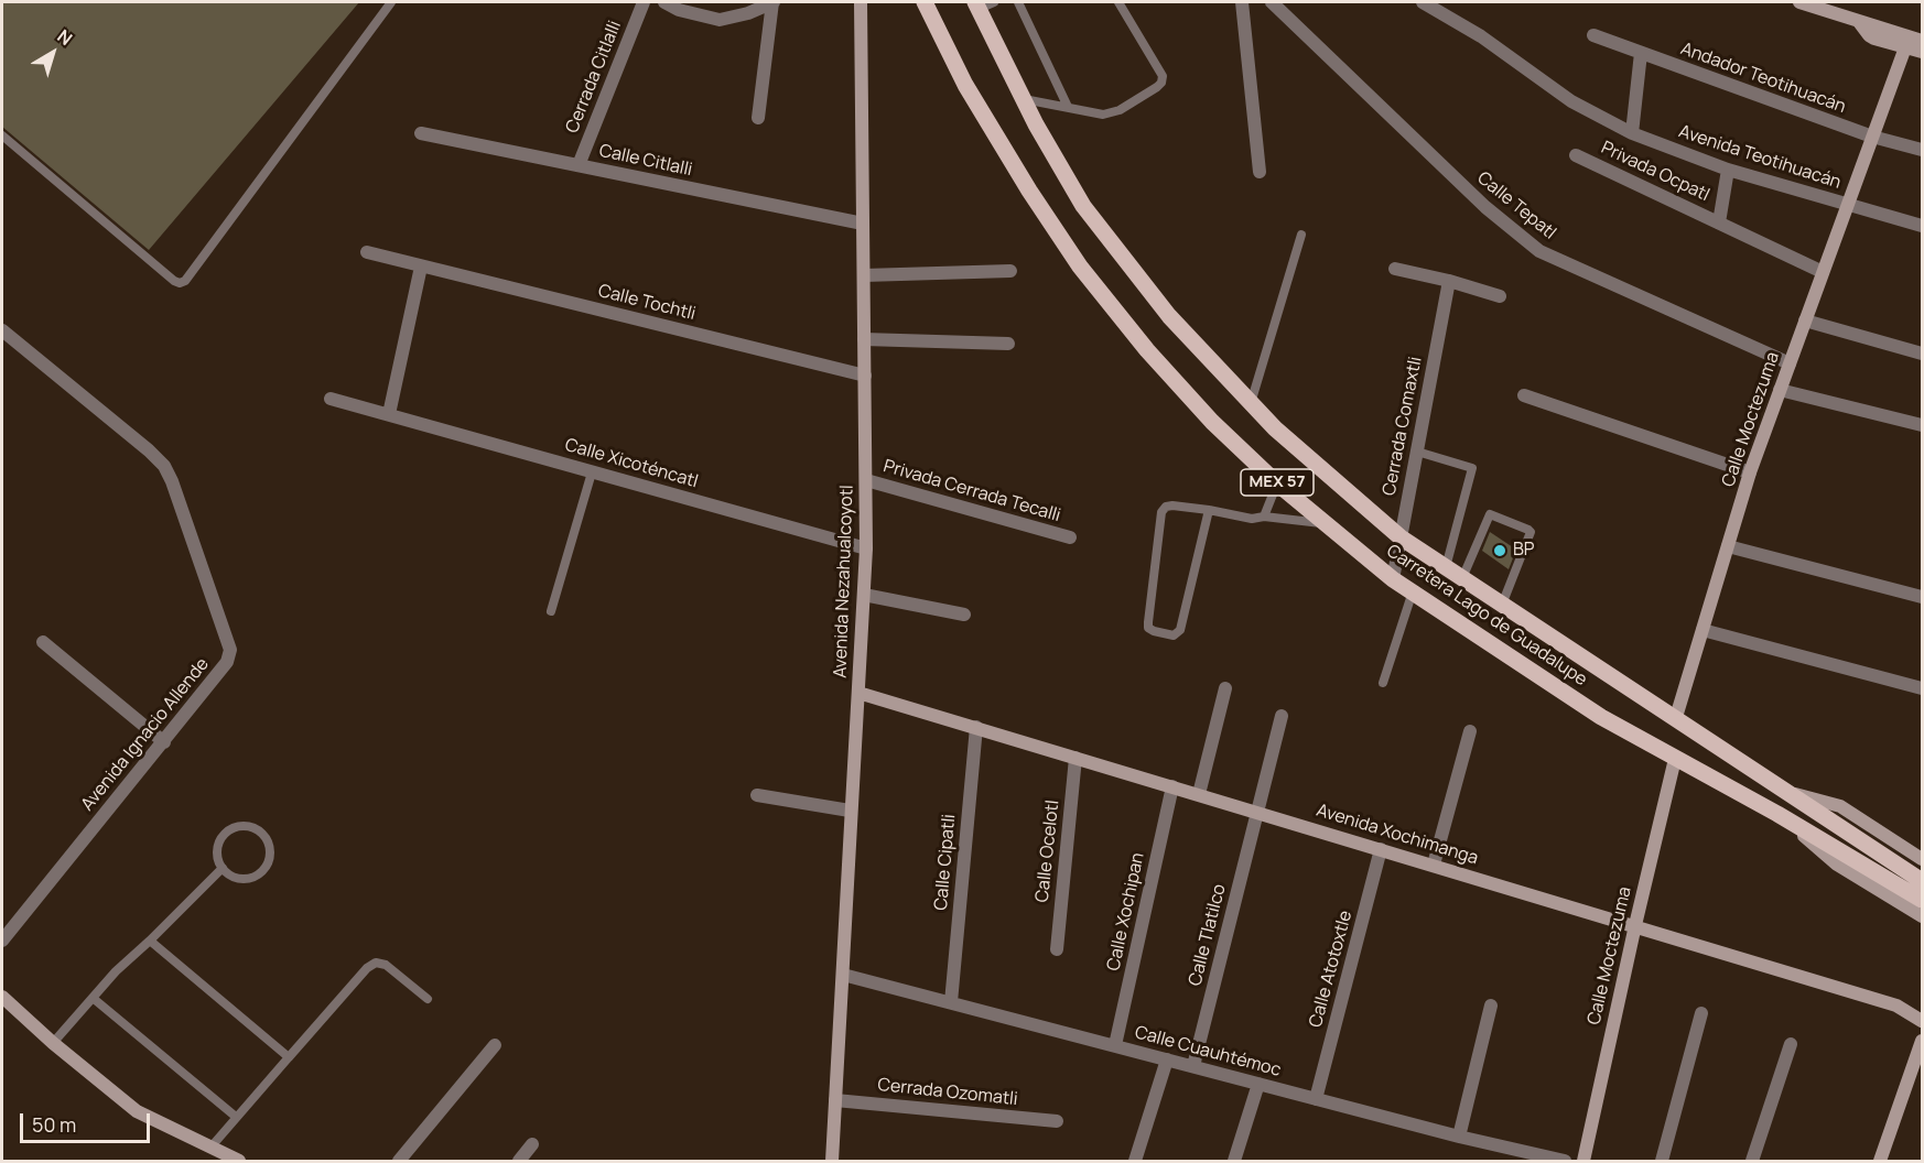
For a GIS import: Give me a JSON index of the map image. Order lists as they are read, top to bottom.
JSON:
{
  "streets": {
    "main road": ["MEX 57", "Carretera Lago de Guadalupe"],
    "street": [
      "Cerrada Citlalli",
      "Andador Teotihuacán",
      "Avenida Teotihuacán",
      "Calle Citlalli",
      "Privada Ocpatl",
      "Calle Tepatl",
      "Calle Tochtli",
      "Calle Moctezuma",
      "Cerrada Comaxtli",
      "Calle Xicoténcatl",
      "Privada Cerrada Tecalli",
      "Avenida Nezahualcoyotl",
      "Avenida Ignacio Allende",
      "Avenida Xochimanga",
      "Calle Ocelotl",
      "Calle Cipatli",
      "Calle Xochipan",
      "Calle Tlatilco",
      "Calle Atotoxtle",
      "Calle Cuauhtémoc",
      "Cerrada Ozomatli"
    ]
  },
  "crossings": [
    ["Cerrada Citlalli", "Calle Citlalli"],
    ["Andador Teotihuacán", "Calle Moctezuma"],
    ["Avenida Teotihuacán", "Privada Ocpatl"],
    ["Avenida Teotihuacán", "Calle Moctezuma"],
    ["Calle Citlalli", "Avenida Nezahualcoyotl"],
    ["Privada Ocpatl", "Calle Moctezuma"],
    ["Calle Tepatl", "Calle Moctezuma"],
    ["Calle Tochtli", "Avenida Nezahualcoyotl"],
    ["Calle Moctezuma", "Carretera Lago de Guadalupe"],
    ["Calle Moctezuma", "Avenida Xochimanga"],
    ["Cerrada Comaxtli", "Carretera Lago de Guadalupe"],
    ["Calle Xicoténcatl", "Avenida Nezahualcoyotl"],
    ["Privada Cerrada Tecalli", "Avenida Nezahualcoyotl"],
    ["Avenida Nezahualcoyotl", "Avenida Xochimanga"],
    ["Avenida Nezahualcoyotl", "Calle Cuauhtémoc"],
    ["Avenida Nezahualcoyotl", "Cerrada Ozomatli"],
    ["Avenida Xochimanga", "Calle Ocelotl"],
    ["Avenida Xochimanga", "Calle Cipatli"],
    ["Avenida Xochimanga", "Calle Xochipan"],
    ["Avenida Xochimanga", "Calle Tlatilco"],
    ["Avenida Xochimanga", "Calle Atotoxtle"],
    ["Calle Cipatli", "Calle Cuauhtémoc"],
    ["Calle Xochipan", "Calle Cuauhtémoc"],
    ["Calle Tlatilco", "Calle Cuauhtémoc"],
    ["Calle Atotoxtle", "Calle Cuauhtémoc"]
  ],
  "places": ["BP"],
  "scale_bar": "50 m",
  "north": "top right"
}
